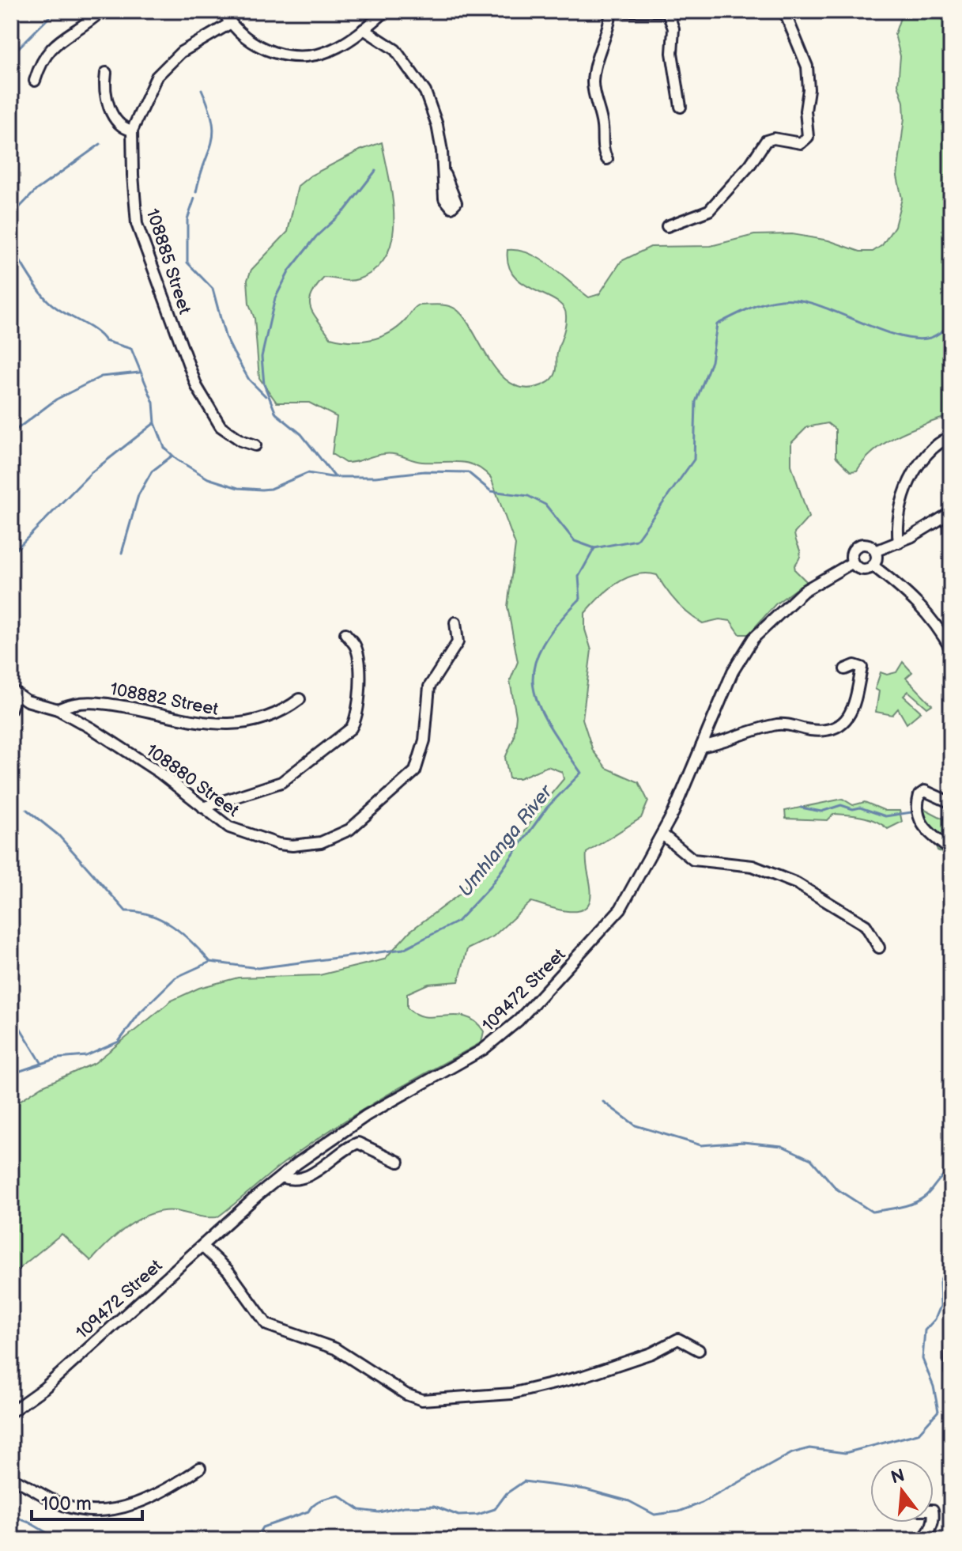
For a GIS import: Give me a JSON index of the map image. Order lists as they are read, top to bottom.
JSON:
{
  "streets": {
    "street": [
      "108885 Street",
      "108882 Street",
      "108880 Street",
      "109472 Street"
    ]
  },
  "crossings": [
    ["108882 Street", "108880 Street"]
  ],
  "water": ["Umhlanga River"],
  "scale_bar": "100 m",
  "north": "top"
}
